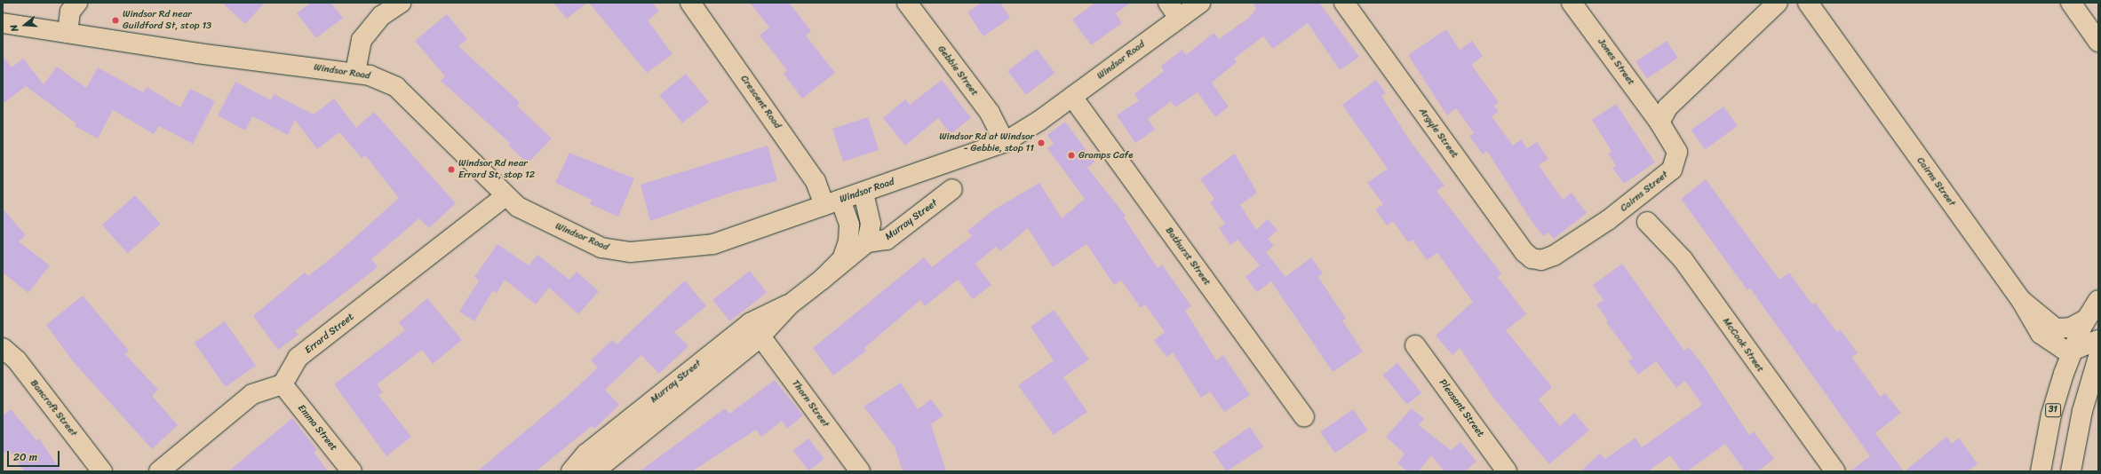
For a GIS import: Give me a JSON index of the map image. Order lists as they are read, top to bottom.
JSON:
{
  "streets": {
    "street": [
      "Windsor Road",
      "Jones Street",
      "Gebbie Street",
      "Crescent Road",
      "Argyle Street",
      "Cairns Street",
      "Murray Street",
      "Bathurst Street",
      "Errard Street",
      "McCook Street",
      "Thorn Street",
      "Bancroft Street",
      "Pleasant Street",
      "31",
      "Emma Street"
    ]
  },
  "crossings": [
    ["Windsor Road", "Gebbie Street"],
    ["Windsor Road", "Crescent Road"],
    ["Windsor Road", "Murray Street"],
    ["Windsor Road", "Bathurst Street"],
    ["Windsor Road", "Errard Street"],
    ["Jones Street", "Cairns Street"],
    ["Crescent Road", "Murray Street"],
    ["Argyle Street", "Cairns Street"],
    ["Cairns Street", "31"],
    ["Murray Street", "Thorn Street"],
    ["Errard Street", "Emma Street"]
  ],
  "places": [
    "Windsor Rd near Guildford St, stop 13",
    "Windsor Rd at Windsor - Gebbie, stop 11",
    "Gramps Cafe",
    "Windsor Rd near Errard St, stop 12"
  ],
  "scale_bar": "20 m",
  "north": "left"
}
